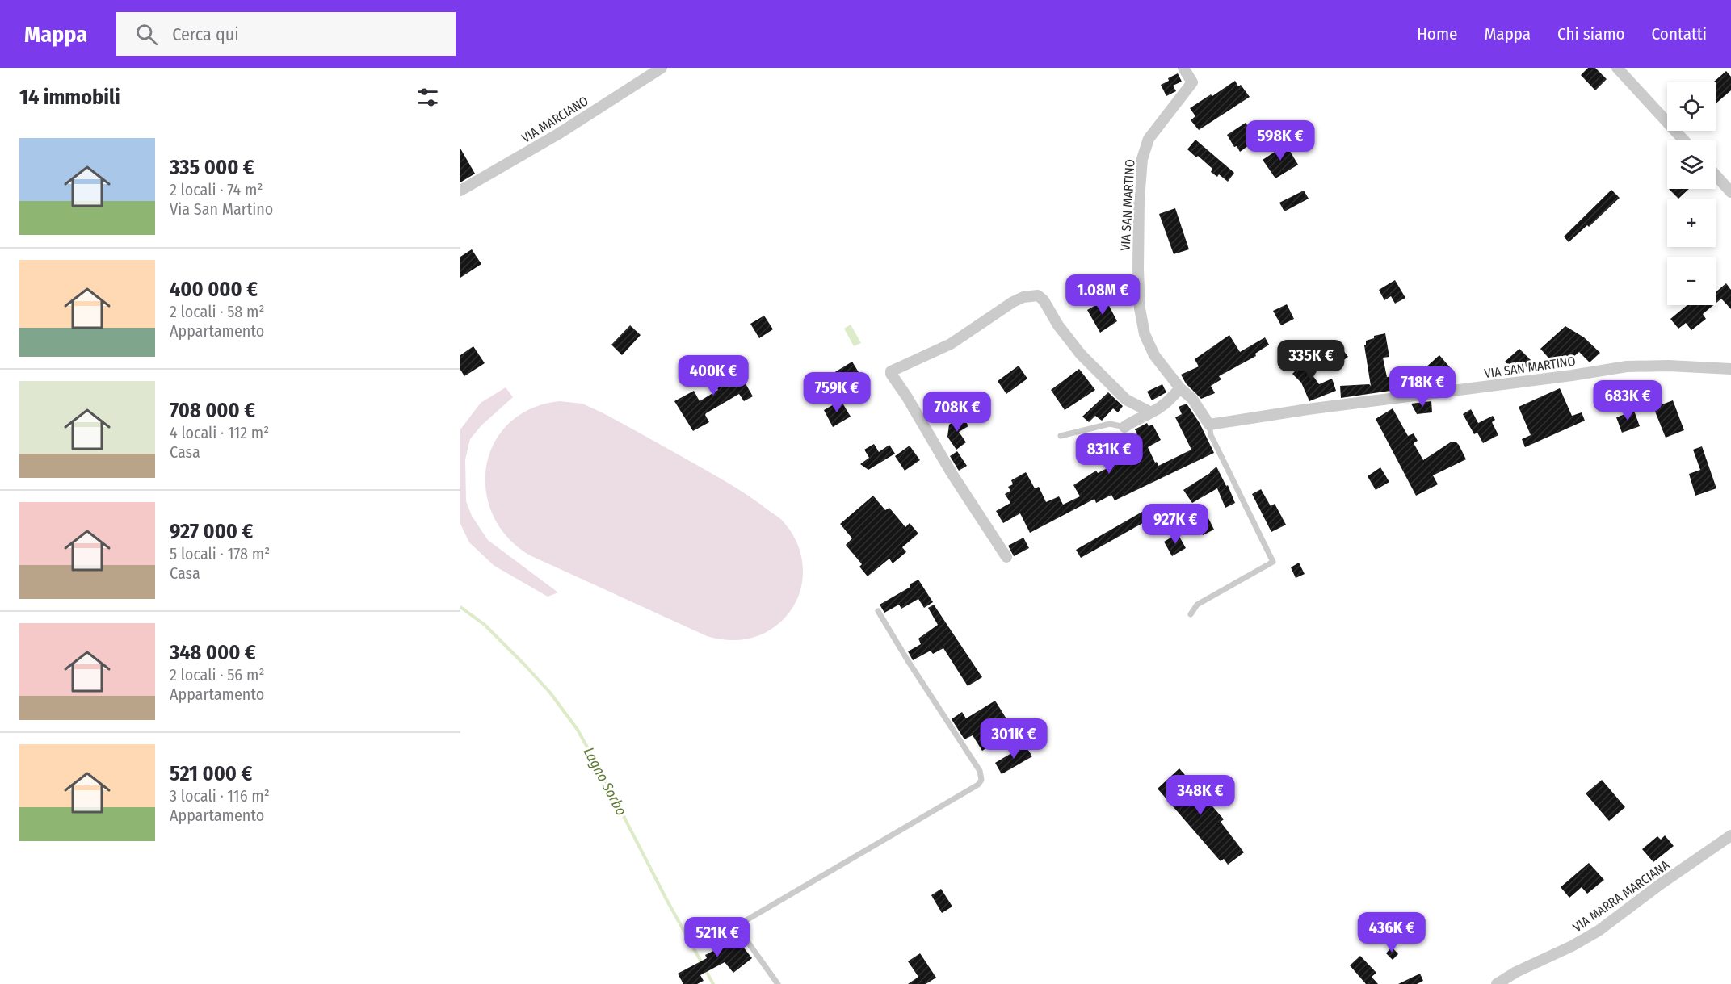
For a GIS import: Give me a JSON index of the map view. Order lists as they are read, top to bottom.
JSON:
{
  "streets": {
    "street": ["VIA MARCIANO", "VIA SAN MARTINO", "VIA MARRA MARCIANA"]
  },
  "water": ["Lagno Sorbo"],
  "page": {
    "header": "Mappa",
    "search": "Cerca qui",
    "nav": [
      "Home",
      "Mappa",
      "Chi siamo",
      "Contatti"
    ],
    "heading": "14 immobili",
    "map_buttons": ["+", "−"],
    "price": [
      "598K €",
      "1.08M €",
      "335K €",
      "400K €",
      "718K €",
      "759K €",
      "683K €",
      "708K €",
      "831K €",
      "927K €",
      "301K €",
      "348K €",
      "436K €",
      "521K €"
    ],
    "list": [
      {
        "name": "335 000 €",
        "note": "2 locali · 74 m² · Via San Martino"
      },
      {
        "name": "400 000 €",
        "note": "2 locali · 58 m² · Appartamento"
      },
      {
        "name": "708 000 €",
        "note": "4 locali · 112 m² · Casa"
      },
      {
        "name": "927 000 €",
        "note": "5 locali · 178 m² · Casa"
      },
      {
        "name": "348 000 €",
        "note": "2 locali · 56 m² · Appartamento"
      },
      {
        "name": "521 000 €",
        "note": "3 locali · 116 m² · Appartamento"
      }
    ]
  }
}
